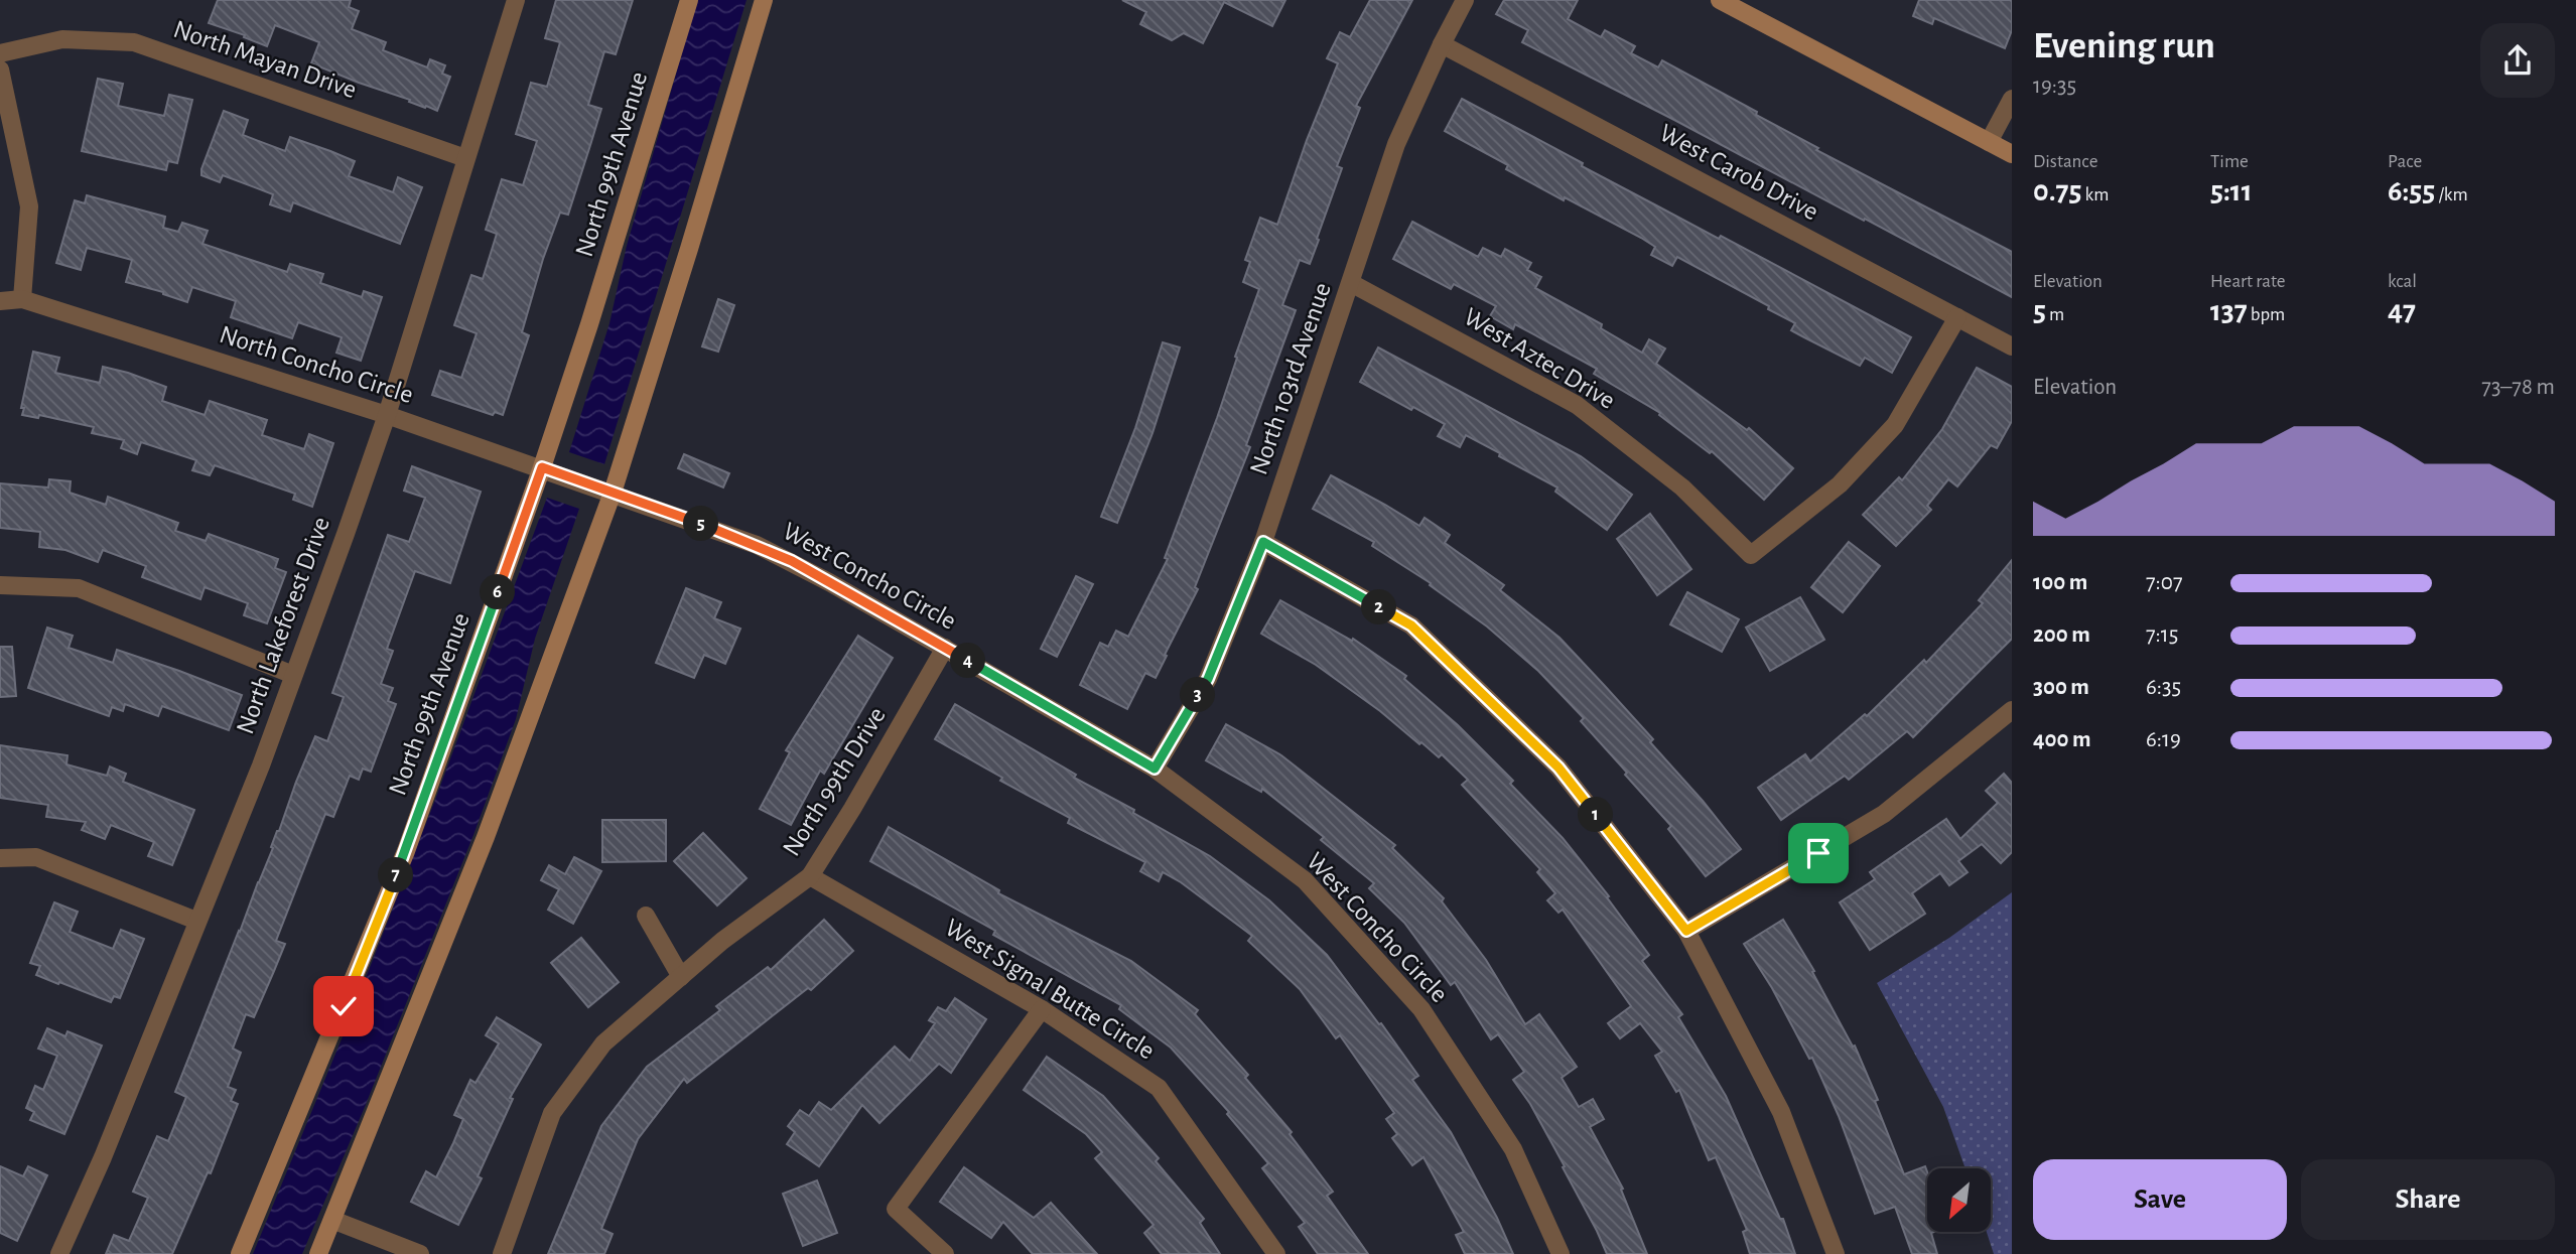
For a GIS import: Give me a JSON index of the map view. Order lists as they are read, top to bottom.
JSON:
{
  "streets": {
    "main road": ["North 99th Avenue"],
    "street": [
      "North Mayan Drive",
      "West Carob Drive",
      "West Aztec Drive",
      "North Concho Circle",
      "North 103rd Avenue",
      "West Concho Circle",
      "North Lakeforest Drive",
      "North 99th Drive",
      "West Signal Butte Circle"
    ]
  },
  "crossings": [
    ["North Mayan Drive", "North Lakeforest Drive"],
    ["North 99th Avenue", "North Concho Circle"],
    ["West Carob Drive", "West Aztec Drive"],
    ["West Carob Drive", "North 103rd Avenue"],
    ["West Aztec Drive", "North 103rd Avenue"],
    ["North Concho Circle", "West Concho Circle"],
    ["North Concho Circle", "North Lakeforest Drive"],
    ["North 103rd Avenue", "West Concho Circle"],
    ["West Concho Circle", "North 99th Drive"],
    ["North 99th Drive", "West Signal Butte Circle"]
  ],
  "north": "bottom left",
  "page": {
    "heading": ["Evening run", "19:35"],
    "stats": [
      ["Distance", "0.75 km"],
      ["Time", "5:11"],
      ["Pace", "6:55 /km"],
      ["Elevation", "5 m"],
      ["Heart rate", "137 bpm"],
      ["kcal", "47"]
    ],
    "chart": ["Elevation", "73–78 m"],
    "pins": [
      "5",
      "6",
      "2",
      "4",
      "3",
      "1",
      "7"
    ],
    "list": [
      {
        "name": "100 m",
        "note": "7:07"
      },
      {
        "name": "200 m",
        "note": "7:15"
      },
      {
        "name": "300 m",
        "note": "6:35"
      },
      {
        "name": "400 m",
        "note": "6:19"
      }
    ],
    "buttons": ["Save", "Share"]
  }
}
